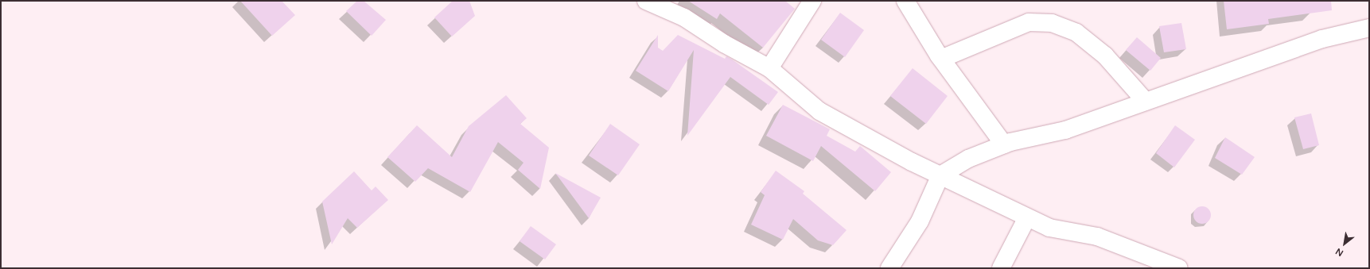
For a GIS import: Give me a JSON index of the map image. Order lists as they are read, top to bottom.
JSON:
{
  "north": "bottom left"
}
